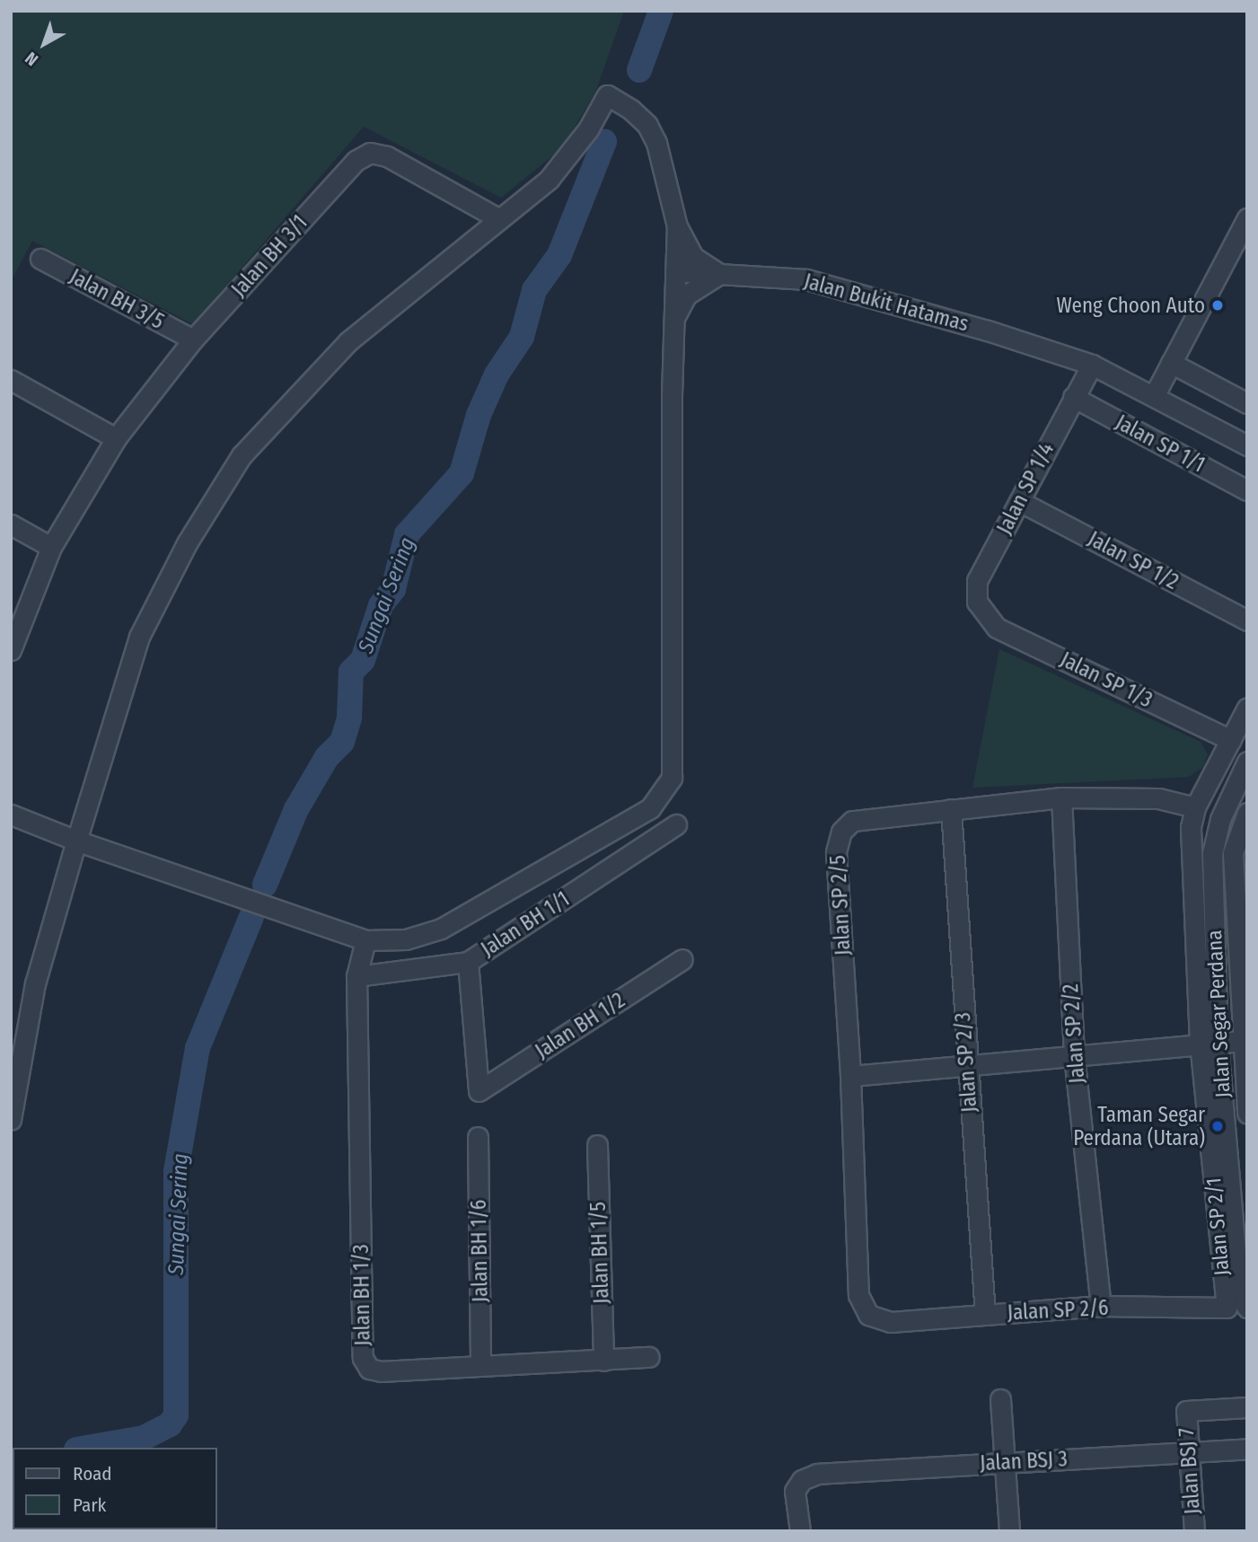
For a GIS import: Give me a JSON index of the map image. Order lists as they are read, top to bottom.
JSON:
{
  "streets": {
    "street": [
      "Jalan BH 3/1",
      "Jalan BH 3/5",
      "Jalan Bukit Hatamas",
      "Jalan SP 1/1",
      "Jalan SP 1/4",
      "Jalan SP 1/2",
      "Jalan SP 1/3",
      "Jalan SP 2/5",
      "Jalan BH 1/1",
      "Jalan Segar Perdana",
      "Jalan BH 1/2",
      "Jalan SP 2/2",
      "Jalan SP 2/3",
      "Jalan SP 2/1",
      "Jalan BH 1/6",
      "Jalan BH 1/5",
      "Jalan BH 1/3",
      "Jalan SP 2/6",
      "Jalan BSJ 3",
      "Jalan BSJ 7"
    ]
  },
  "crossings": [
    ["Jalan BH 3/1", "Jalan BH 3/5"],
    ["Jalan Bukit Hatamas", "Jalan SP 1/1"],
    ["Jalan Bukit Hatamas", "Jalan SP 1/4"],
    ["Jalan SP 1/1", "Jalan SP 1/4"],
    ["Jalan SP 1/4", "Jalan SP 1/2"],
    ["Jalan SP 1/4", "Jalan SP 1/3"],
    ["Jalan SP 2/5", "Jalan SP 2/2"],
    ["Jalan SP 2/5", "Jalan SP 2/3"],
    ["Jalan SP 2/5", "Jalan SP 2/1"],
    ["Jalan SP 2/5", "Jalan SP 2/6"],
    ["Jalan BH 1/1", "Jalan BH 1/2"],
    ["Jalan BH 1/1", "Jalan BH 1/3"],
    ["Jalan Segar Perdana", "Jalan SP 2/1"],
    ["Jalan SP 2/2", "Jalan SP 2/6"],
    ["Jalan SP 2/3", "Jalan SP 2/6"],
    ["Jalan SP 2/1", "Jalan SP 2/6"],
    ["Jalan BH 1/6", "Jalan BH 1/3"],
    ["Jalan BH 1/5", "Jalan BH 1/3"],
    ["Jalan BSJ 3", "Jalan BSJ 7"]
  ],
  "water": ["Sungai Sering"],
  "places": ["Weng Choon Auto", "Taman Segar Perdana (Utara)"],
  "legend": ["Road", "Park"],
  "north": "bottom left"
}
